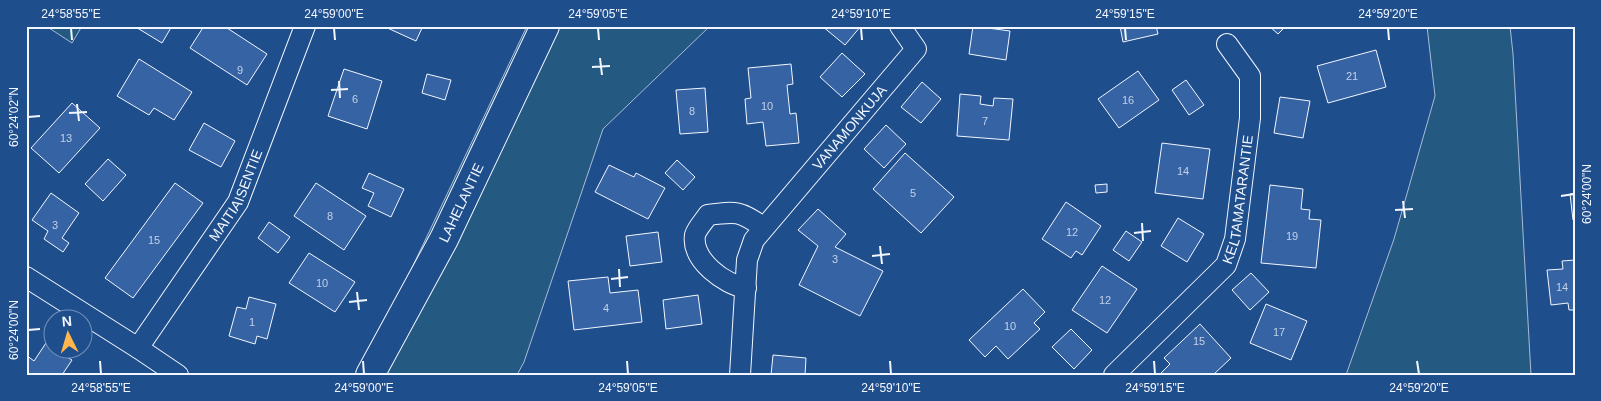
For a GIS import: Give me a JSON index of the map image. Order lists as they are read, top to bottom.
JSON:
{
  "streets": {
    "main road": ["LAHELANTIE"],
    "street": ["VANAMONKUJA", "MAITIAISENTIE", "KELTAMATARANTIE"]
  },
  "house_numbers": [
    "9",
    "21",
    "6",
    "16",
    "10",
    "8",
    "7",
    "13",
    "14",
    "5",
    "8",
    "3",
    "12",
    "19",
    "15",
    "3",
    "10",
    "14",
    "12",
    "4",
    "1",
    "10",
    "17",
    "15"
  ],
  "north": "top",
  "coordinates": [
    "24°58'55\"E",
    "24°59'00\"E",
    "24°59'05\"E",
    "24°59'10\"E",
    "24°59'15\"E",
    "24°59'20\"E",
    "60°24'02\"N",
    "60°24'00\"N"
  ]
}
